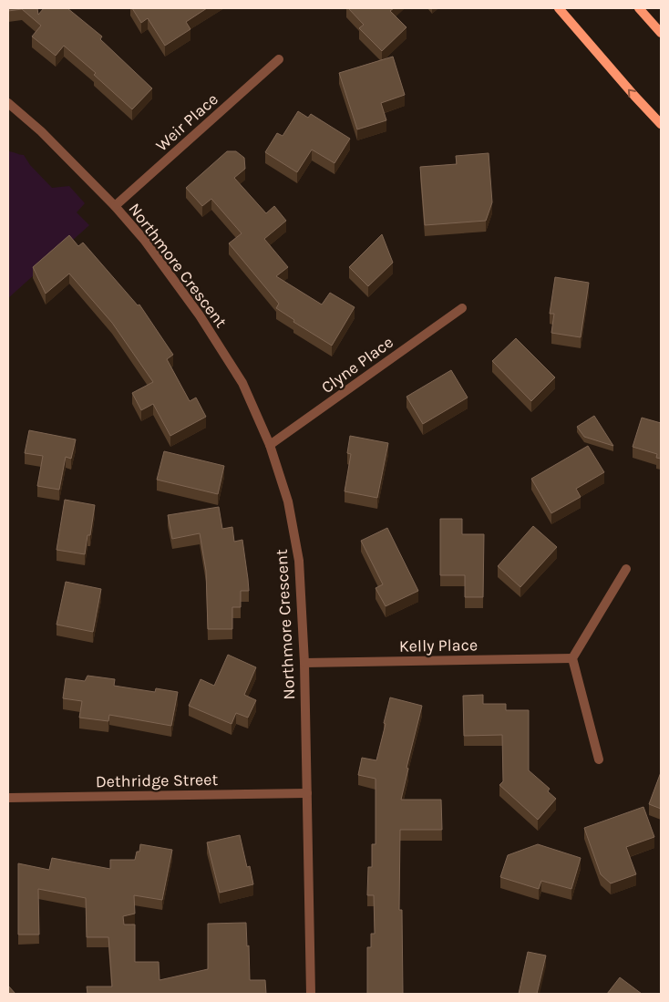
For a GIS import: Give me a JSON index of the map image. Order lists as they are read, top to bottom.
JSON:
{
  "streets": {
    "street": [
      "Weir Place",
      "Northmore Crescent",
      "Clyne Place",
      "Kelly Place",
      "Dethridge Street"
    ]
  },
  "crossings": [
    ["Weir Place", "Northmore Crescent"],
    ["Northmore Crescent", "Clyne Place"],
    ["Northmore Crescent", "Kelly Place"],
    ["Northmore Crescent", "Dethridge Street"]
  ]
}
